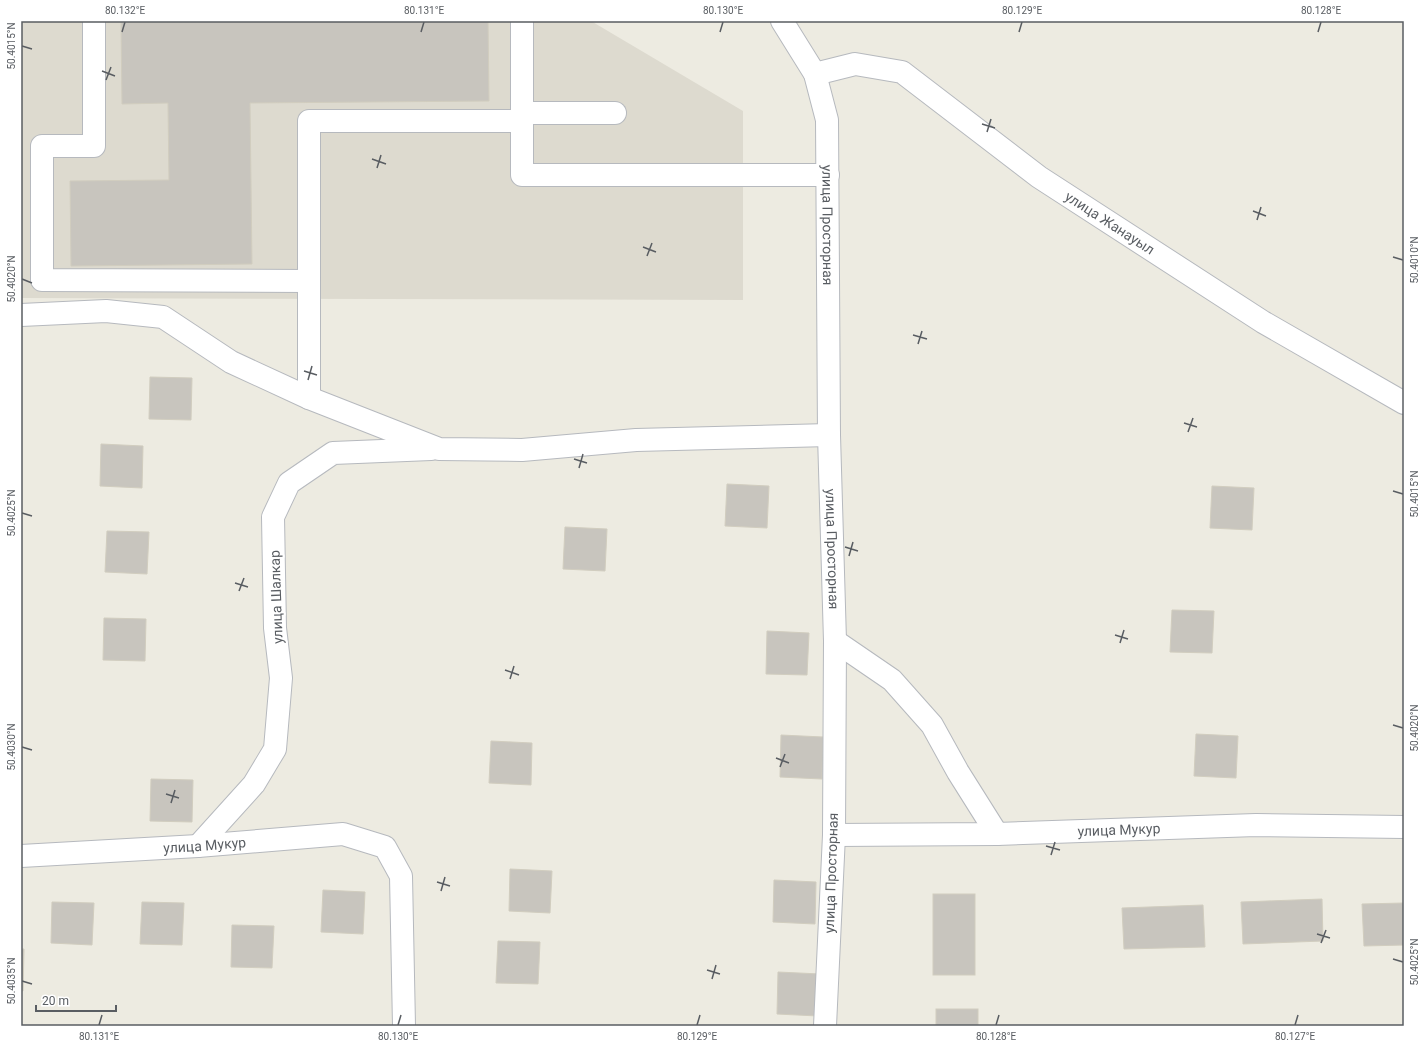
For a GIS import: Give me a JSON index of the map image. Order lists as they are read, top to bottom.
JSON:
{
  "streets": {
    "street": [
      "улица Жанауыл",
      "улица Просторная",
      "улица Шалкар",
      "улица Мукур"
    ]
  },
  "crossings": [
    ["улица Жанауыл", "улица Просторная"],
    ["улица Просторная", "улица Шалкар"],
    ["улица Просторная", "улица Мукур"],
    ["улица Шалкар", "улица Мукур"]
  ],
  "scale_bar": "20 m",
  "coordinates": [
    "80.132°E",
    "80.131°E",
    "80.130°E",
    "80.129°E",
    "80.128°E",
    "50.4015°N",
    "50.4010°N",
    "50.4020°N",
    "50.4025°N",
    "50.4030°N",
    "50.4035°N",
    "80.127°E"
  ]
}
